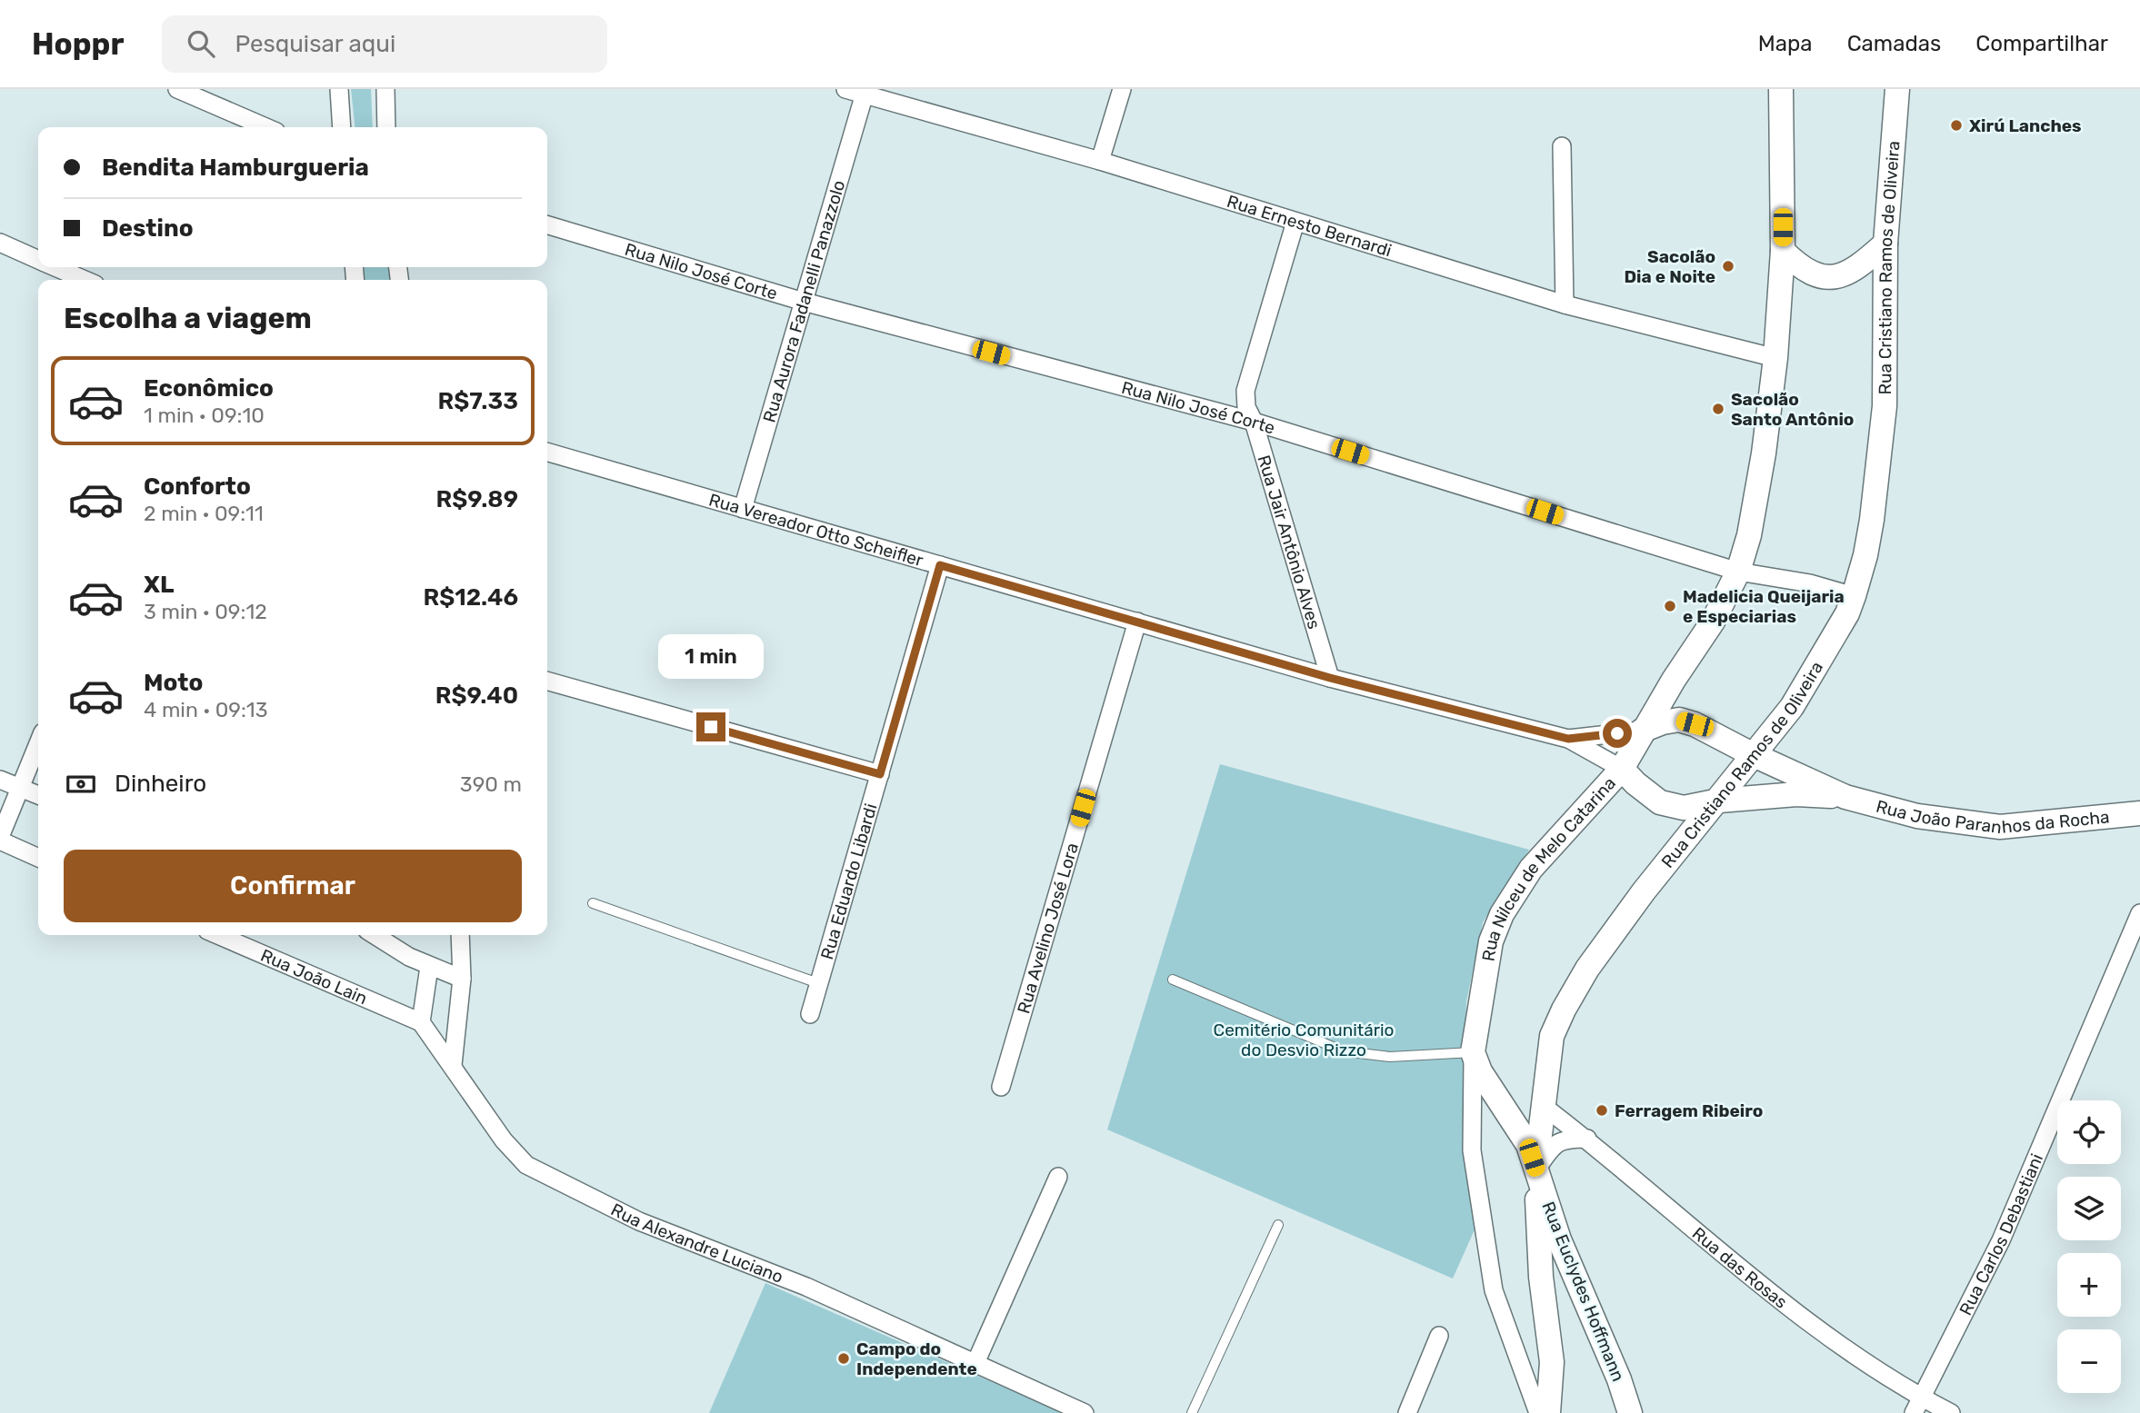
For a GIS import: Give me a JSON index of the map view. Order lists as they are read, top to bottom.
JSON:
{
  "streets": {
    "street": [
      "Rua Ernesto Bernardi",
      "Rua Cristiano Ramos de Oliveira",
      "Rua Nilo José Corte",
      "Rua Aurora Fadanelli Panazzolo",
      "Rua Vereador Otto Scheifler",
      "Rua Jair Antônio Alves",
      "Rua João Paranhos da Rocha",
      "Rua Nilceu de Melo Catarina",
      "Rua Eduardo Libardi",
      "Rua Avelino José Lora",
      "Rua João Lain",
      "Rua Carlos Debastiani",
      "Rua Alexandre Luciano",
      "Rua das Rosas",
      "Rua Euclydes Hoffmann"
    ]
  },
  "crossings": [
    ["Rua Ernesto Bernardi", "Rua Aurora Fadanelli Panazzolo"],
    ["Rua Ernesto Bernardi", "Rua Jair Antônio Alves"],
    ["Rua Ernesto Bernardi", "Rua Nilceu de Melo Catarina"],
    ["Rua Cristiano Ramos de Oliveira", "Rua Nilo José Corte"],
    ["Rua Cristiano Ramos de Oliveira", "Rua Vereador Otto Scheifler"],
    ["Rua Cristiano Ramos de Oliveira", "Rua João Paranhos da Rocha"],
    ["Rua Cristiano Ramos de Oliveira", "Rua Nilceu de Melo Catarina"],
    ["Rua Cristiano Ramos de Oliveira", "Rua das Rosas"],
    ["Rua Cristiano Ramos de Oliveira", "Rua Euclydes Hoffmann"],
    ["Rua Nilo José Corte", "Rua Aurora Fadanelli Panazzolo"],
    ["Rua Nilo José Corte", "Rua Jair Antônio Alves"],
    ["Rua Nilo José Corte", "Rua Nilceu de Melo Catarina"],
    ["Rua Aurora Fadanelli Panazzolo", "Rua Vereador Otto Scheifler"],
    ["Rua Vereador Otto Scheifler", "Rua Jair Antônio Alves"],
    ["Rua Vereador Otto Scheifler", "Rua João Paranhos da Rocha"],
    ["Rua Vereador Otto Scheifler", "Rua Nilceu de Melo Catarina"],
    ["Rua Vereador Otto Scheifler", "Rua Eduardo Libardi"],
    ["Rua Vereador Otto Scheifler", "Rua Avelino José Lora"],
    ["Rua João Paranhos da Rocha", "Rua Nilceu de Melo Catarina"],
    ["Rua Nilceu de Melo Catarina", "Rua Euclydes Hoffmann"],
    ["Rua João Lain", "Rua Alexandre Luciano"],
    ["Rua Carlos Debastiani", "Rua das Rosas"]
  ],
  "parks": ["Cemitério Comunitário do Desvio Rizzo"],
  "places": [
    "Xirú Lanches",
    "Sacolão Dia e Noite",
    "Sacolão Santo Antônio",
    "Madelicia Queijaria e Especiarias",
    "Ferragem Ribeiro",
    "Campo do Independente"
  ],
  "page": {
    "header": "Hoppr",
    "search": "Pesquisar aqui",
    "nav": ["Mapa", "Camadas", "Compartilhar"],
    "banner": ["Bendita Hamburgueria", "Destino"],
    "heading": "Escolha a viagem",
    "list": [
      {
        "name": "Econômico",
        "note": "1 min · 09:10",
        "value": "R$7.33"
      },
      {
        "name": "Conforto",
        "note": "2 min · 09:11",
        "value": "R$9.89"
      },
      {
        "name": "XL",
        "note": "3 min · 09:12",
        "value": "R$12.46"
      },
      {
        "name": "Moto",
        "note": "4 min · 09:13",
        "value": "R$9.40"
      }
    ],
    "bubble": "1 min",
    "pay": ["Dinheiro", "390 m"],
    "buttons": "Confirmar",
    "map_buttons": ["+", "−"]
  }
}
